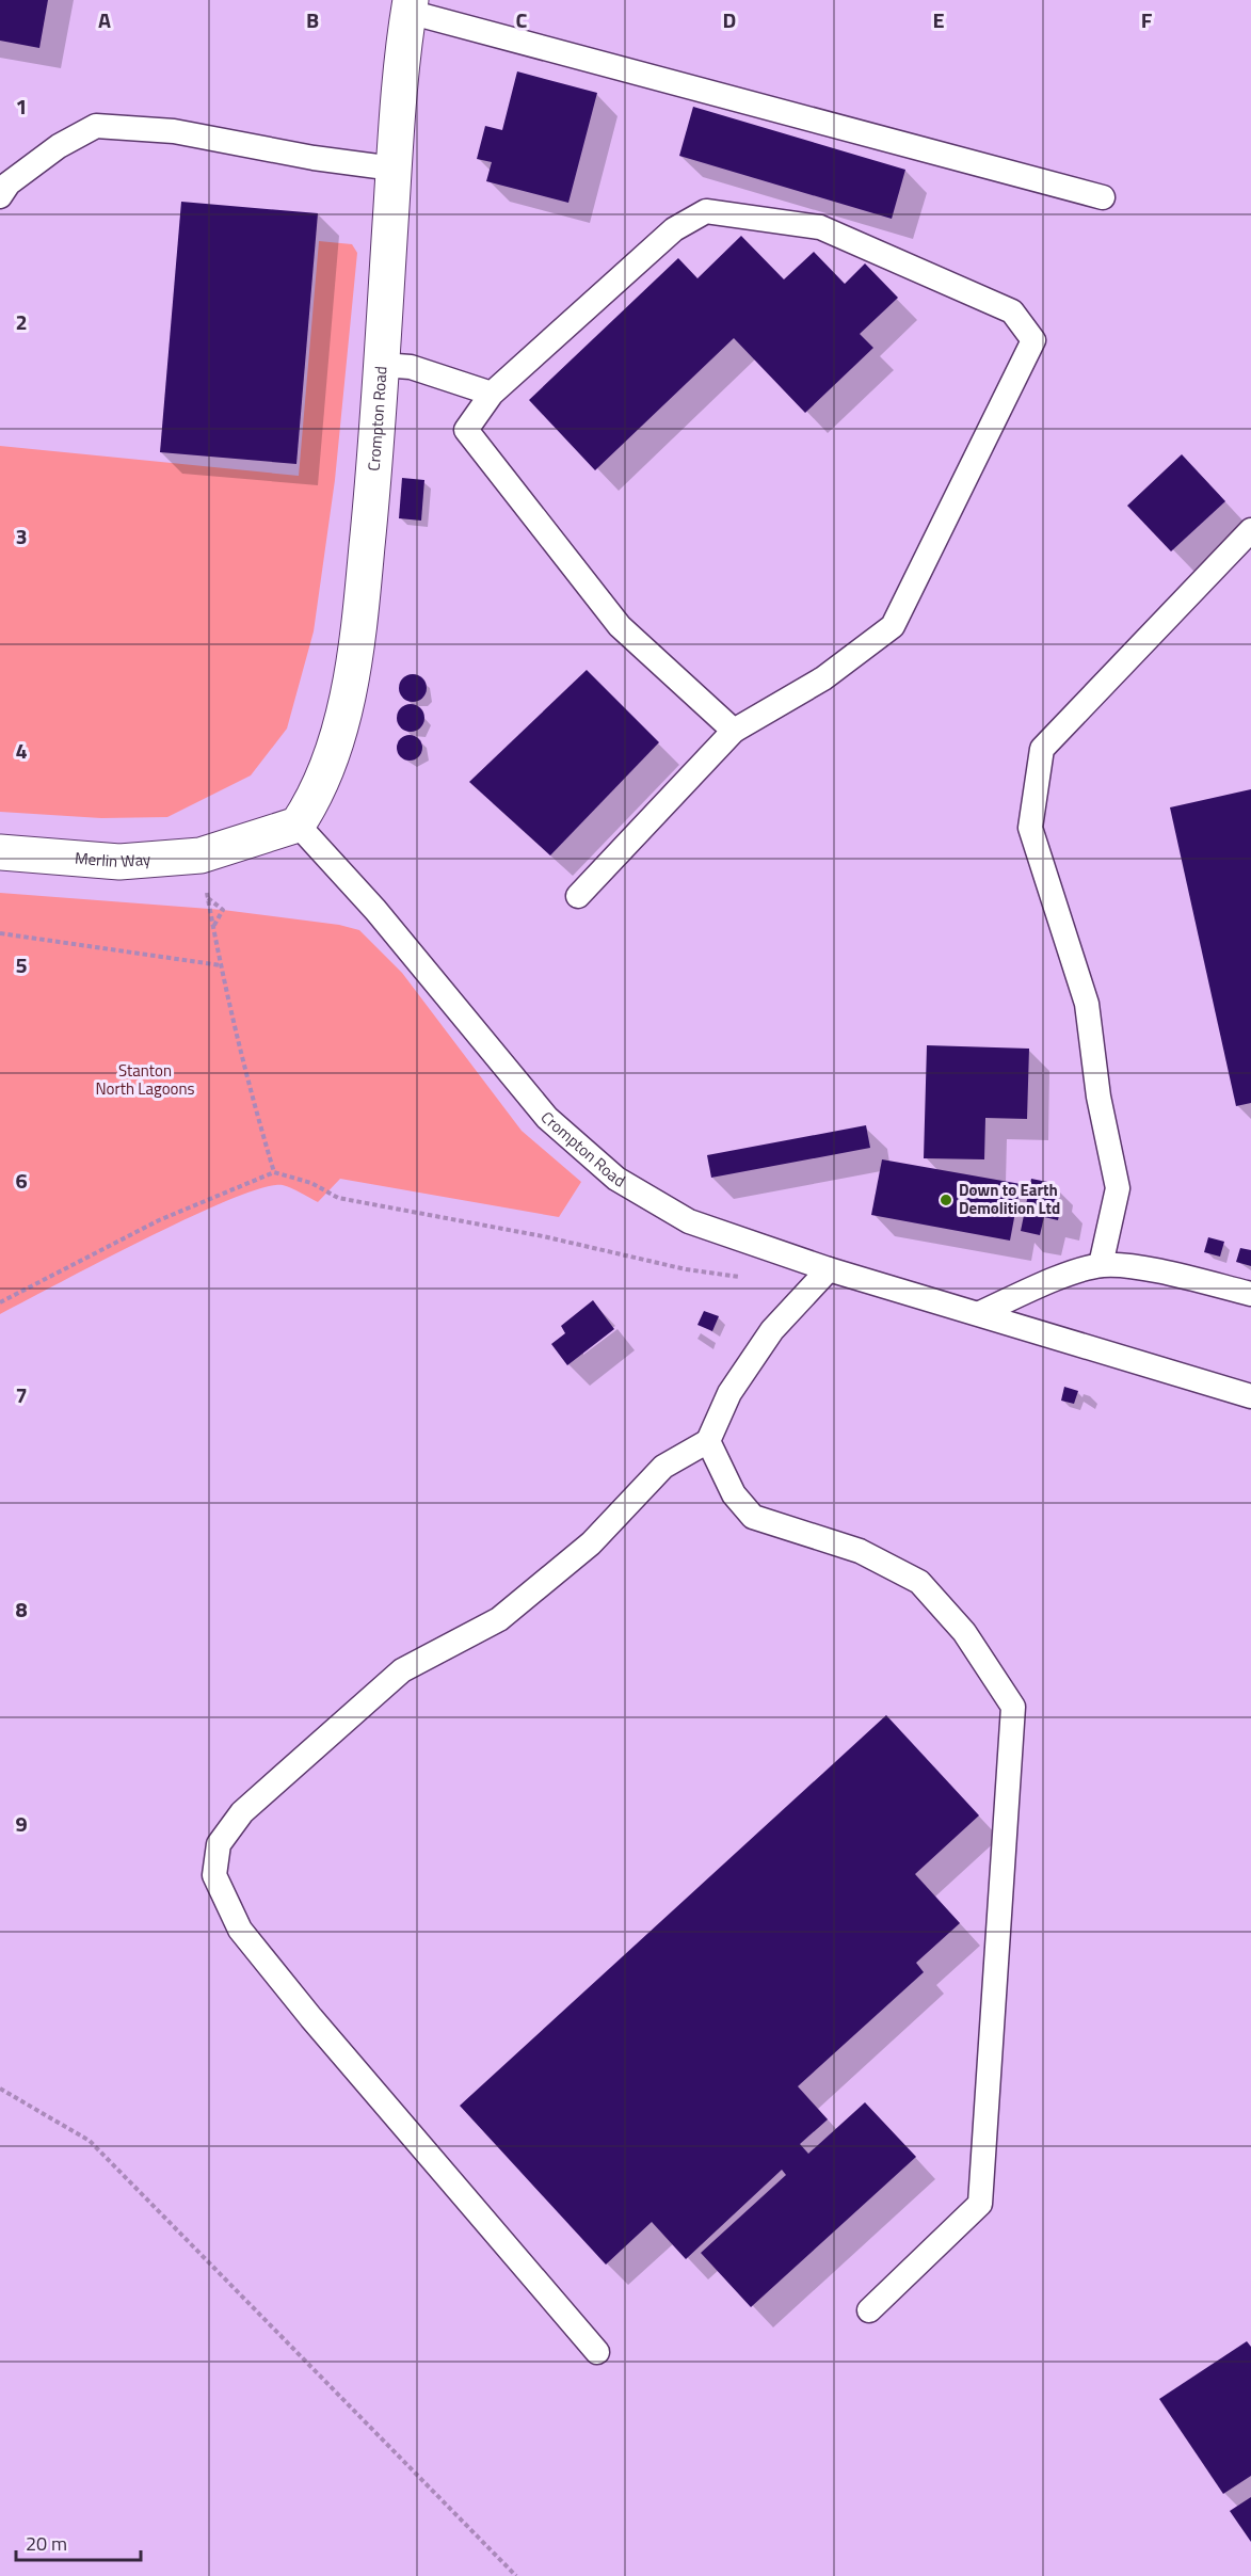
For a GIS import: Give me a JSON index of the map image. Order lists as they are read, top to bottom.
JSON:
{
  "streets": {
    "street": ["Crompton Road", "Merlin Way"]
  },
  "parks": ["Stanton North Lagoons"],
  "places": ["Down to Earth Demolition Ltd"],
  "scale_bar": "20 m",
  "grid": {
    "columns": [
      "A",
      "B",
      "C",
      "D",
      "E",
      "F"
    ],
    "rows": [
      "1",
      "2",
      "3",
      "4",
      "5",
      "6",
      "7",
      "8",
      "9"
    ]
  }
}
